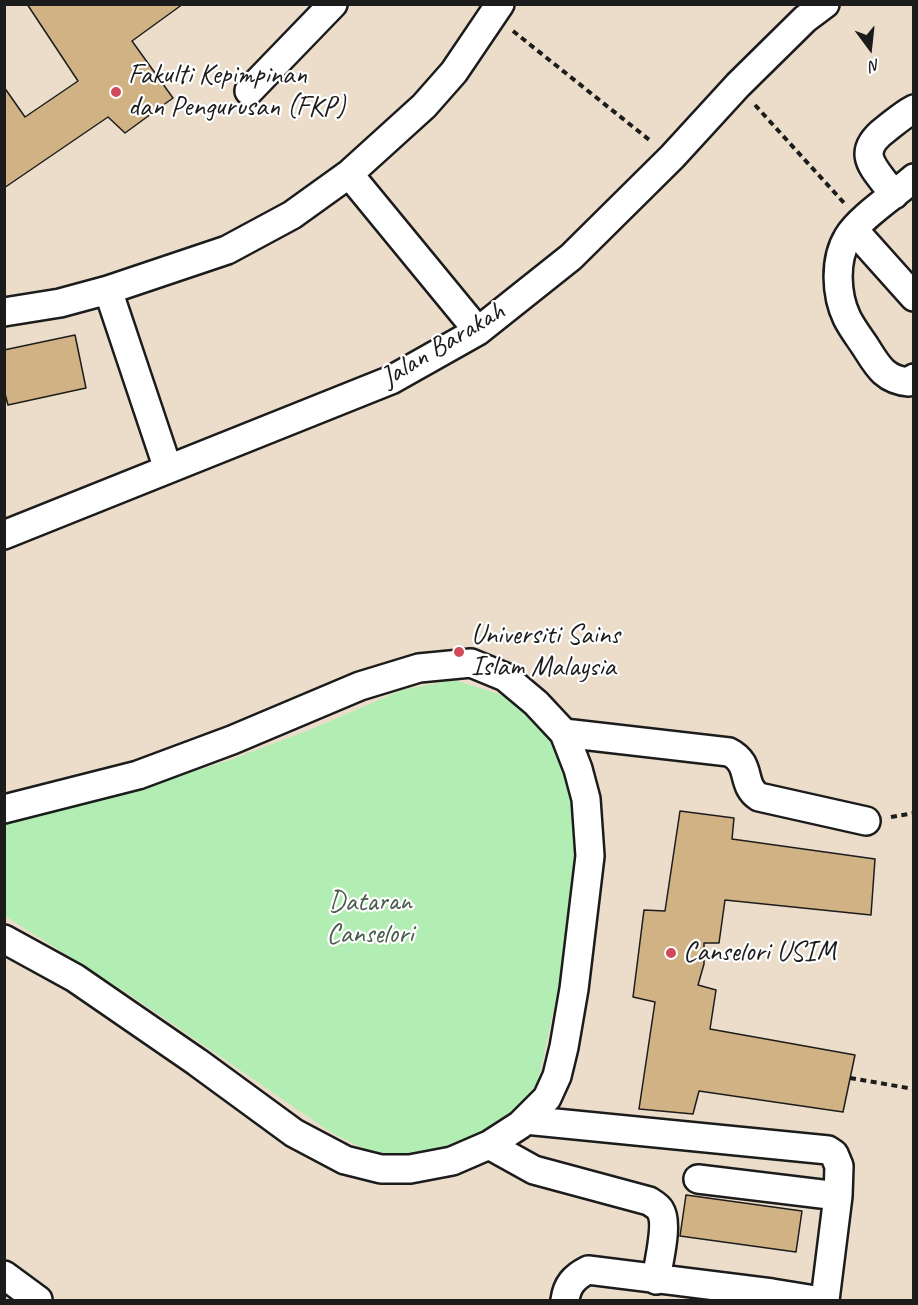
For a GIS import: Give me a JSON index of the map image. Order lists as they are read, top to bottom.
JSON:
{
  "streets": {
    "street": ["Jalan Barakah"]
  },
  "parks": ["Dataran Canselori"],
  "places": ["Fakulti Kepimpinan dan Pengurusan (FKP)", "Universiti Sains Islam Malaysia", "Canselori USIM"],
  "north": "bottom"
}
